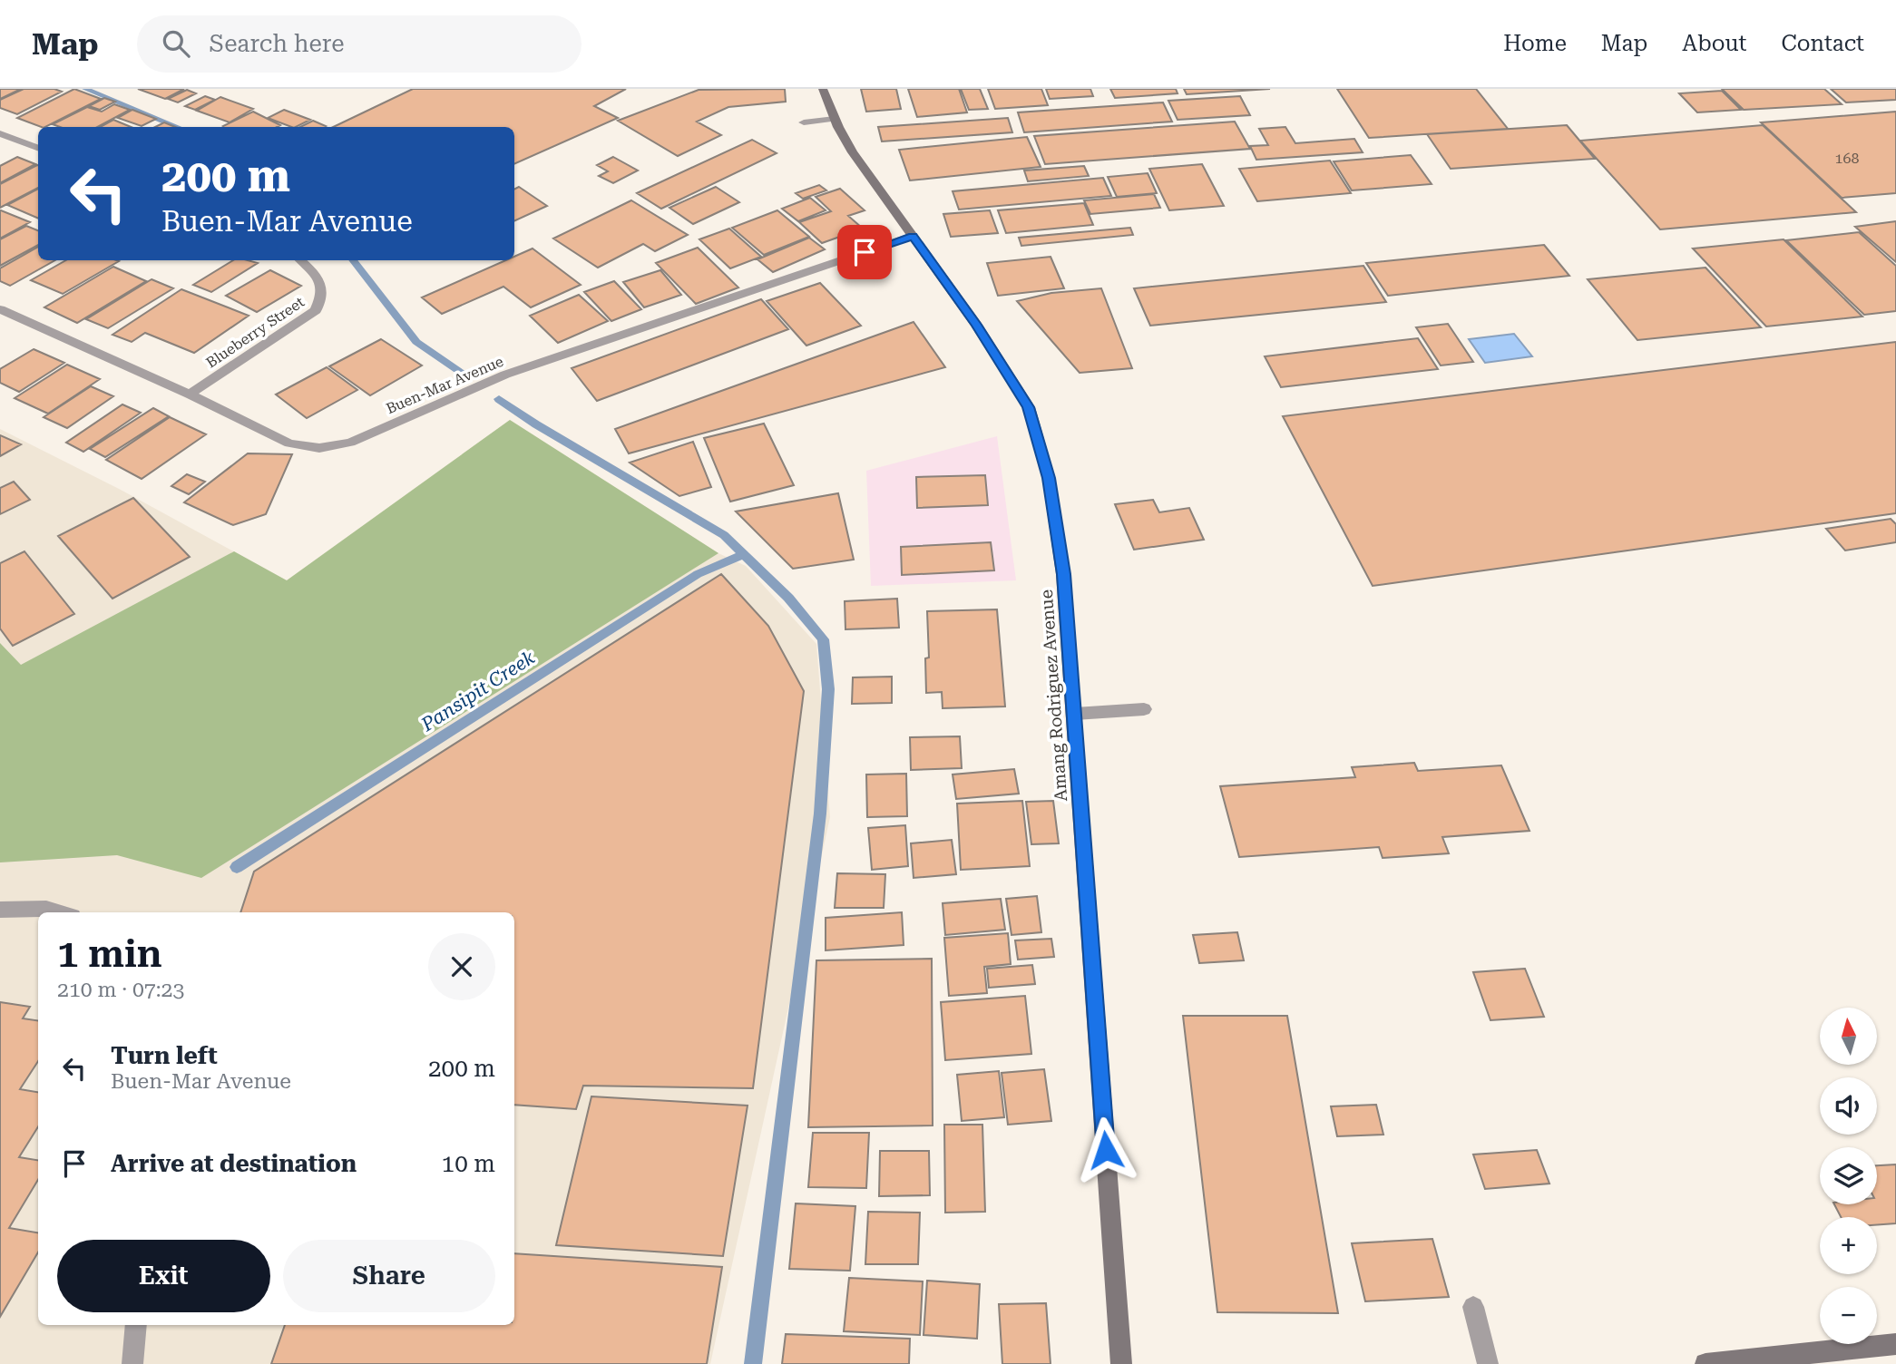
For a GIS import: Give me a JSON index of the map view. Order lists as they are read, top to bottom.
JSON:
{
  "streets": {
    "main road": ["Amang Rodriguez Avenue"],
    "street": ["Blueberry Street", "Buen-Mar Avenue"]
  },
  "crossings": [
    ["Blueberry Street", "Buen-Mar Avenue"],
    ["Buen-Mar Avenue", "Amang Rodriguez Avenue"]
  ],
  "water": ["Pansipit Creek"],
  "house_numbers": ["168"],
  "north": "top",
  "page": {
    "header": "Map",
    "search": "Search here",
    "nav": [
      "Home",
      "Map",
      "About",
      "Contact"
    ],
    "turn": ["200 m", "Buen-Mar Avenue"],
    "heading": ["1 min", "210 m · 07:23"],
    "map_buttons": ["+", "−"],
    "list": [
      {
        "name": "Turn left",
        "note": "Buen-Mar Avenue",
        "value": "200 m"
      },
      {
        "name": "Arrive at destination",
        "value": "10 m"
      }
    ],
    "buttons": ["Exit", "Share"]
  }
}
